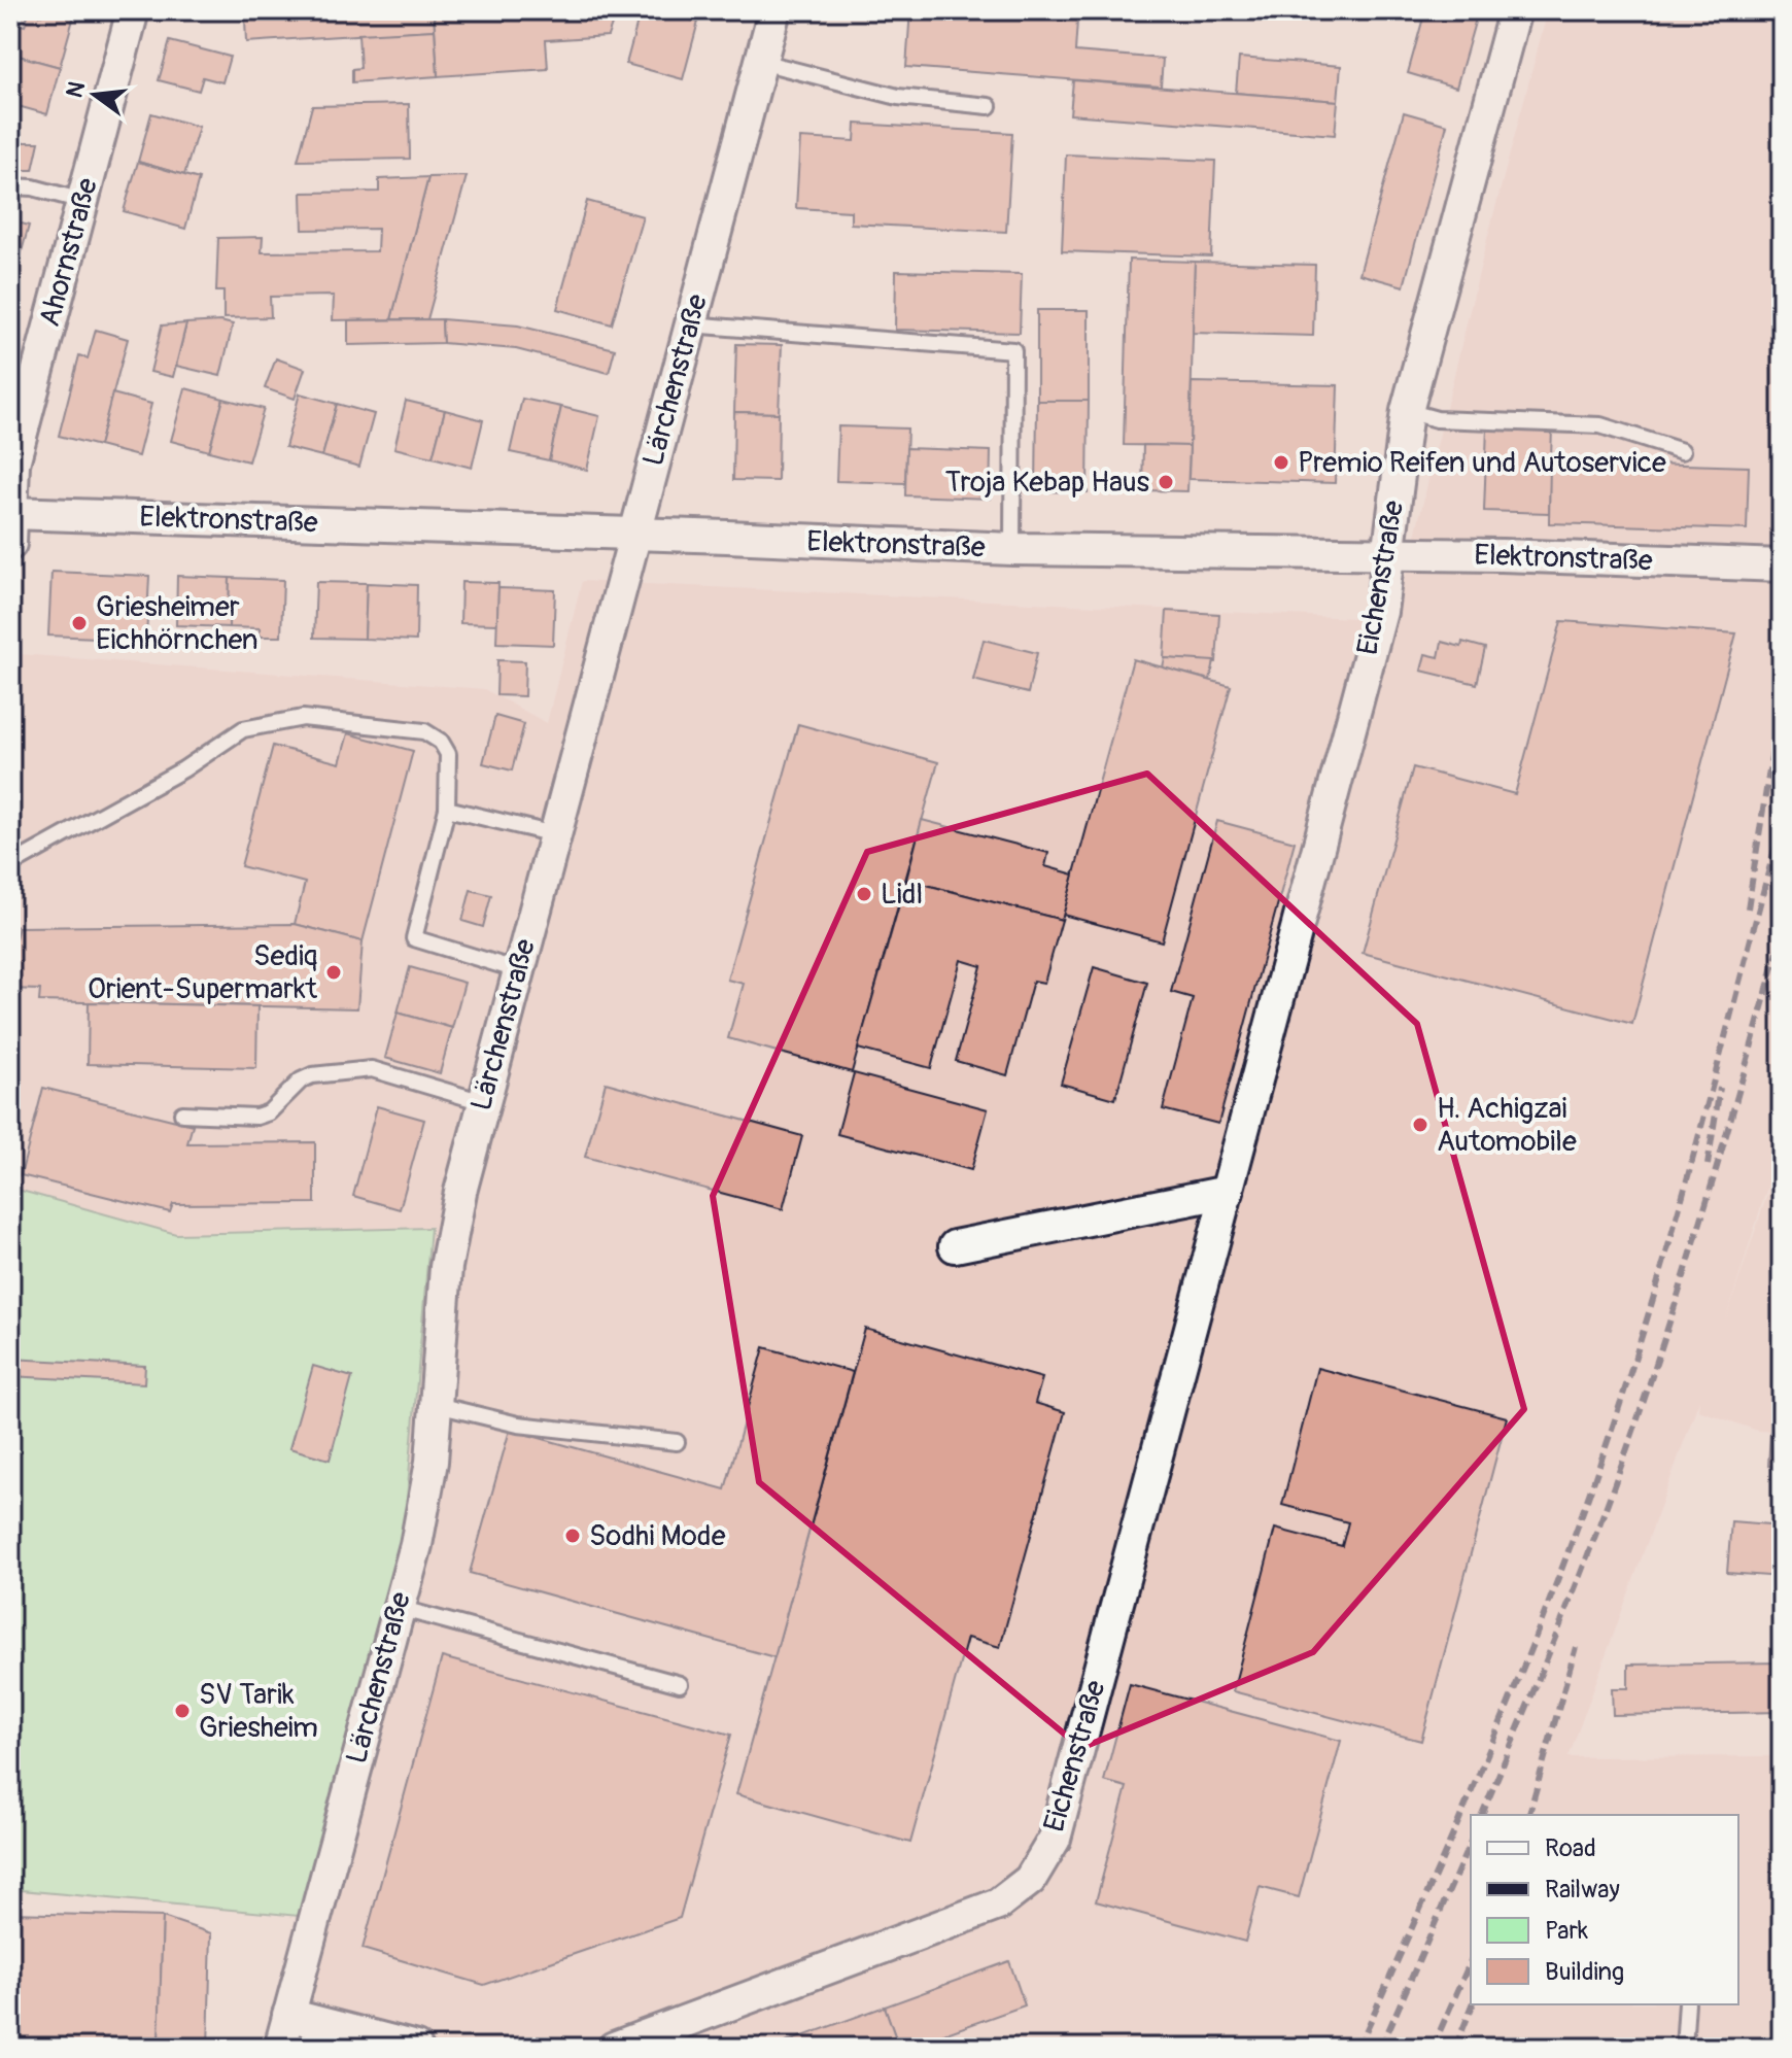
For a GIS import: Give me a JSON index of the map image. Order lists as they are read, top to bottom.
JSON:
{
  "streets": {
    "street": [
      "Ahornstraße",
      "Lärchenstraße",
      "Elektronstraße",
      "Eichenstraße"
    ]
  },
  "crossings": [
    ["Ahornstraße", "Elektronstraße"],
    ["Lärchenstraße", "Elektronstraße"],
    ["Elektronstraße", "Eichenstraße"]
  ],
  "places": [
    "Premio Reifen und Autoservice",
    "Troja Kebap Haus",
    "Griesheimer Eichhörnchen",
    "Lidl",
    "Sediq Orient-Supermarkt",
    "H. Achigzai Automobile",
    "Sodhi Mode",
    "SV Tarik Griesheim"
  ],
  "legend": [
    "Road",
    "Railway",
    "Park",
    "Building"
  ],
  "north": "left"
}
